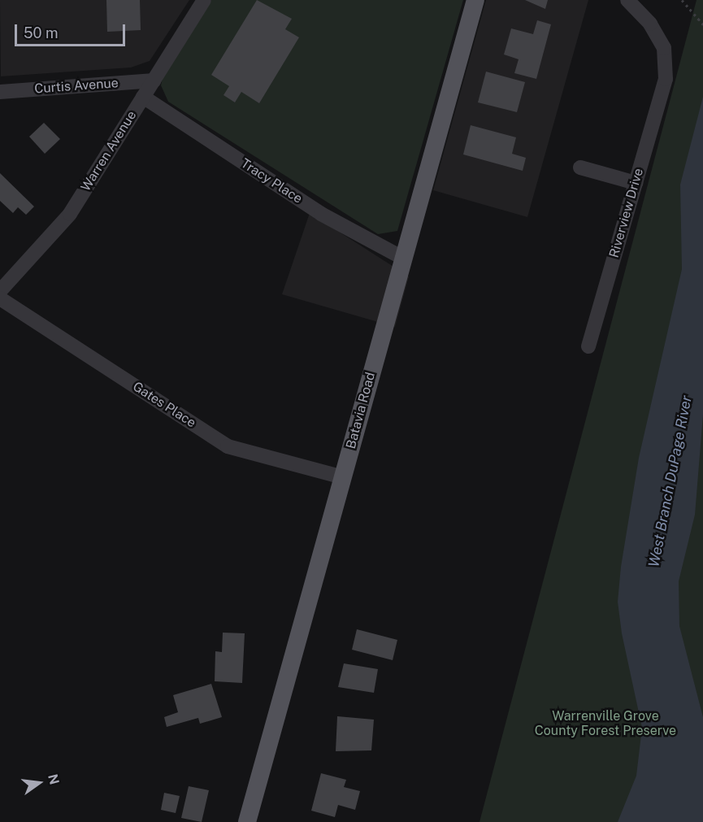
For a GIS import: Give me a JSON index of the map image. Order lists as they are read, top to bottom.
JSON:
{
  "streets": {
    "main road": ["Batavia Road"],
    "street": [
      "Curtis Avenue",
      "Warren Avenue",
      "Tracy Place",
      "Riverview Drive",
      "Gates Place"
    ]
  },
  "crossings": [
    ["Curtis Avenue", "Warren Avenue"],
    ["Warren Avenue", "Tracy Place"],
    ["Tracy Place", "Batavia Road"],
    ["Gates Place", "Batavia Road"]
  ],
  "water": ["West Branch DuPage River"],
  "parks": ["Warrenville Grove County Forest Preserve"],
  "scale_bar": "50 m",
  "north": "right"
}
